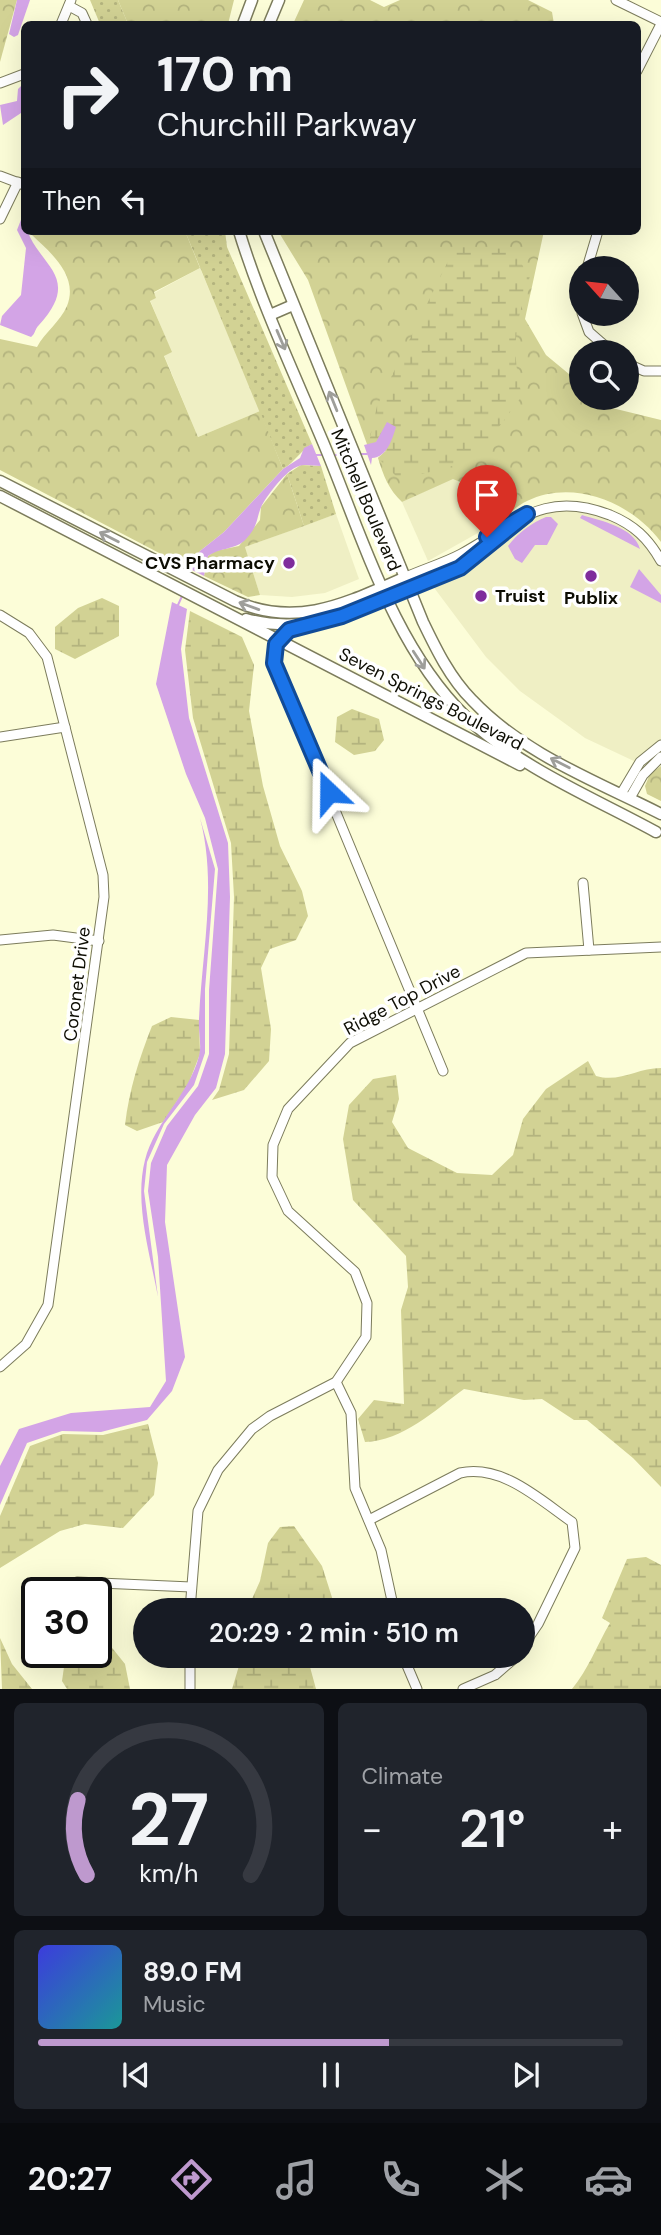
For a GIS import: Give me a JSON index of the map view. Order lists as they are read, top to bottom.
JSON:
{
  "streets": {
    "main road": ["Mitchell Boulevard", "Seven Springs Boulevard"],
    "street": ["Coronet Drive", "Ridge Top Drive"]
  },
  "crossings": [
    ["Mitchell Boulevard", "Seven Springs Boulevard"]
  ],
  "places": ["CVS Pharmacy", "Publix", "Truist"],
  "north": "top left",
  "page": {
    "turn": ["170 m", "Churchill Parkway"],
    "then": "Then",
    "limit": "30",
    "trip": "20:29 · 2 min · 510 m",
    "tile": "Climate",
    "heat": ["−", "21°", "+"],
    "song": ["89.0 FM", "Music"],
    "tabs": "20:27",
    "gauge": ["27", "km/h"]
  }
}
